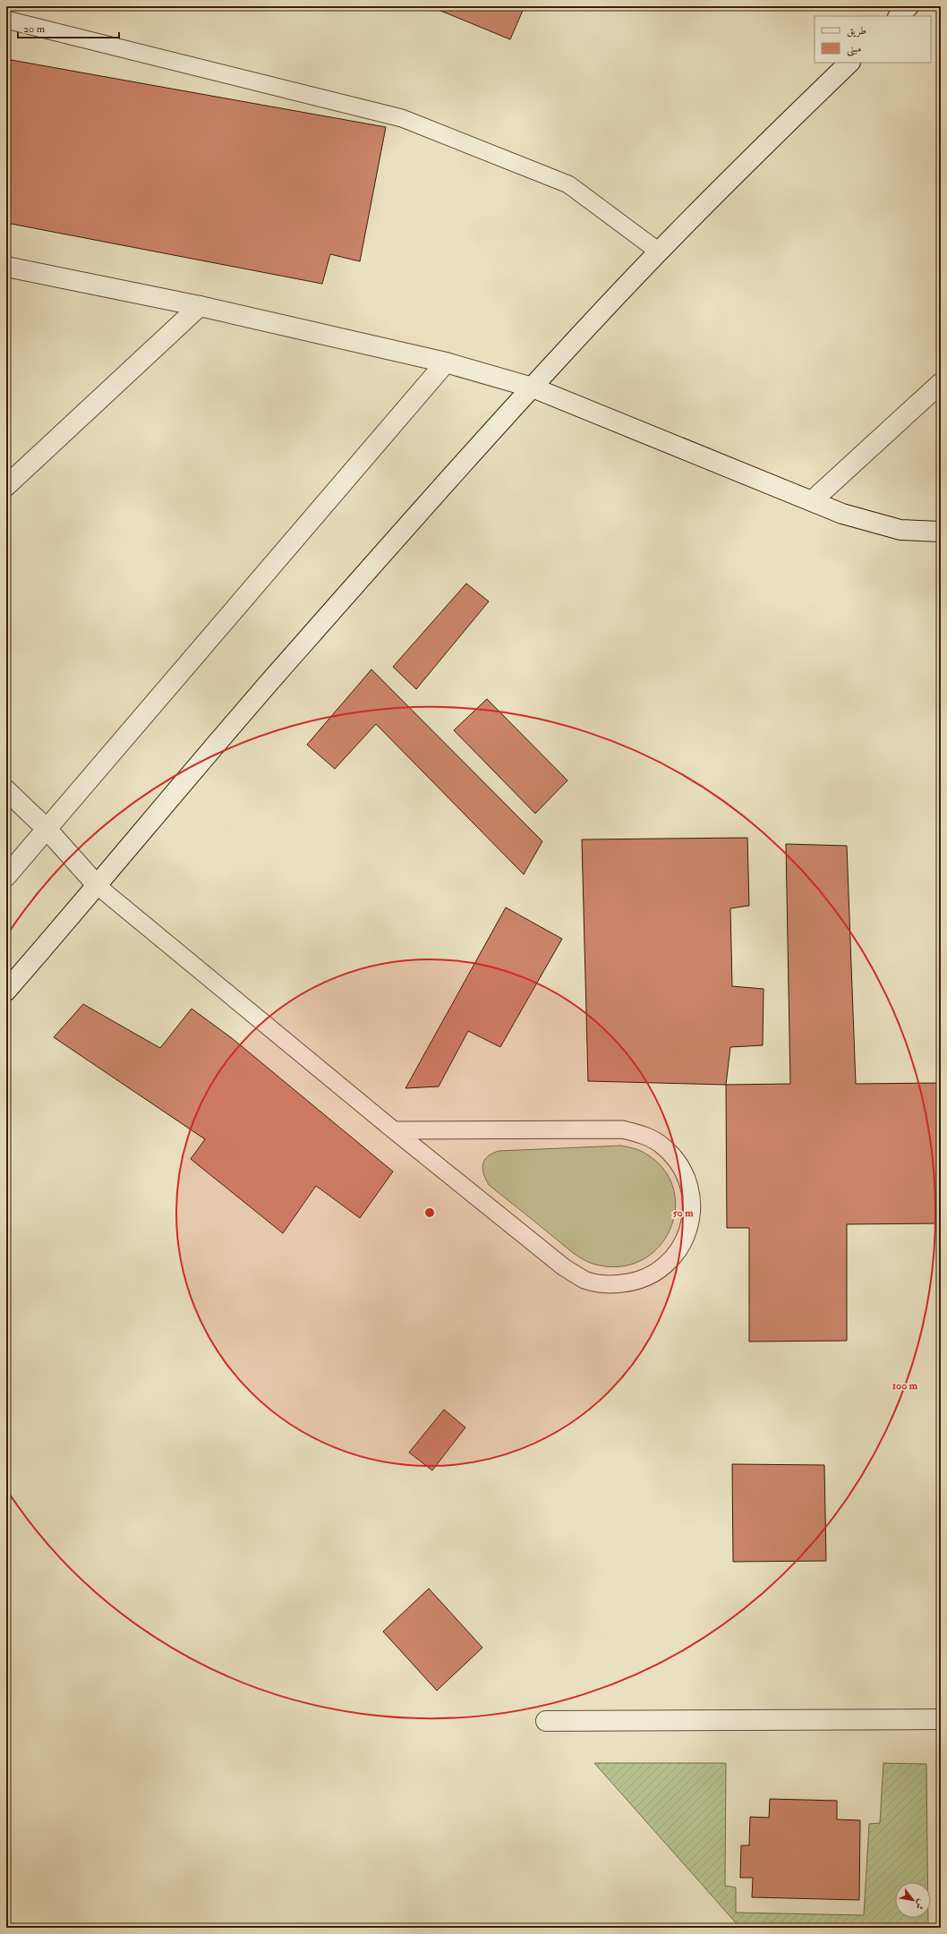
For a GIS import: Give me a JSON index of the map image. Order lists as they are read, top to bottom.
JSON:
{
  "legend": ["طريق", "مبنى"],
  "scale_bar": "20 m",
  "north": "bottom right",
  "rings": ["50 m", "100 m"]
}
